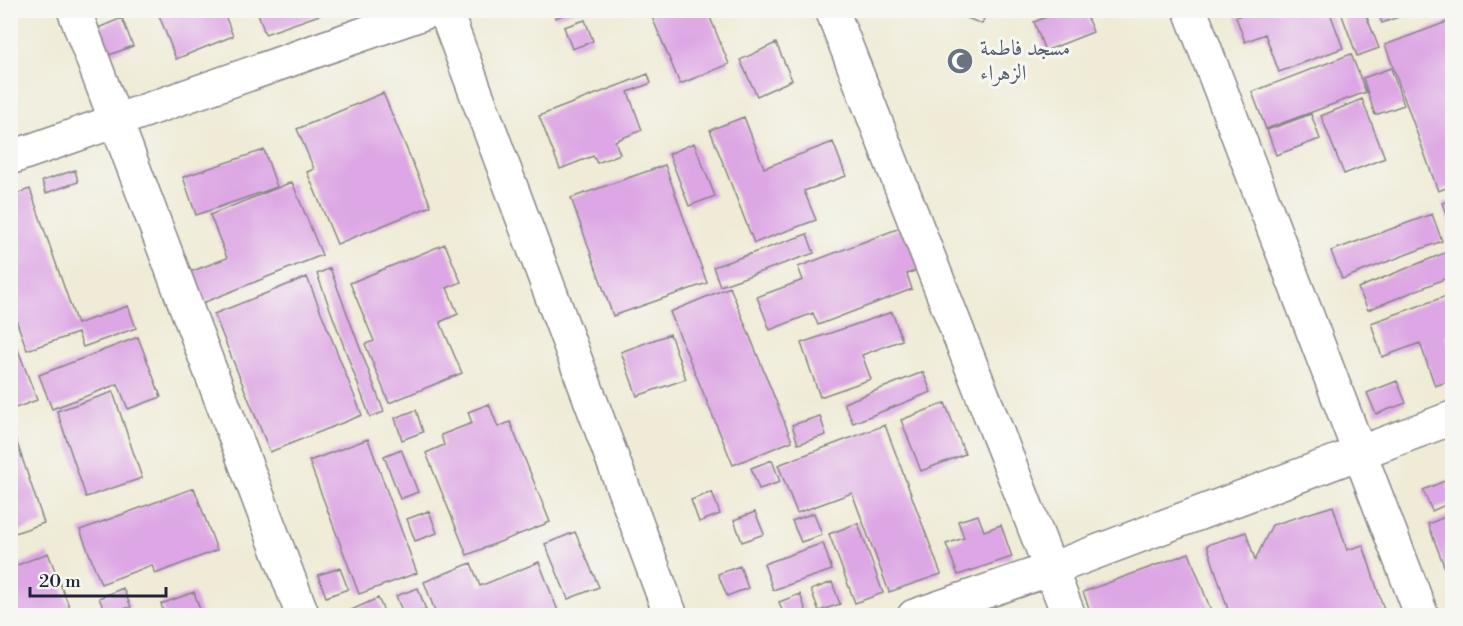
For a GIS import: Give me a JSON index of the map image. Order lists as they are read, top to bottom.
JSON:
{
  "places": {
    "mosque": ["مسجد فاطمة الزهراء"]
  },
  "scale_bar": "20 m"
}
